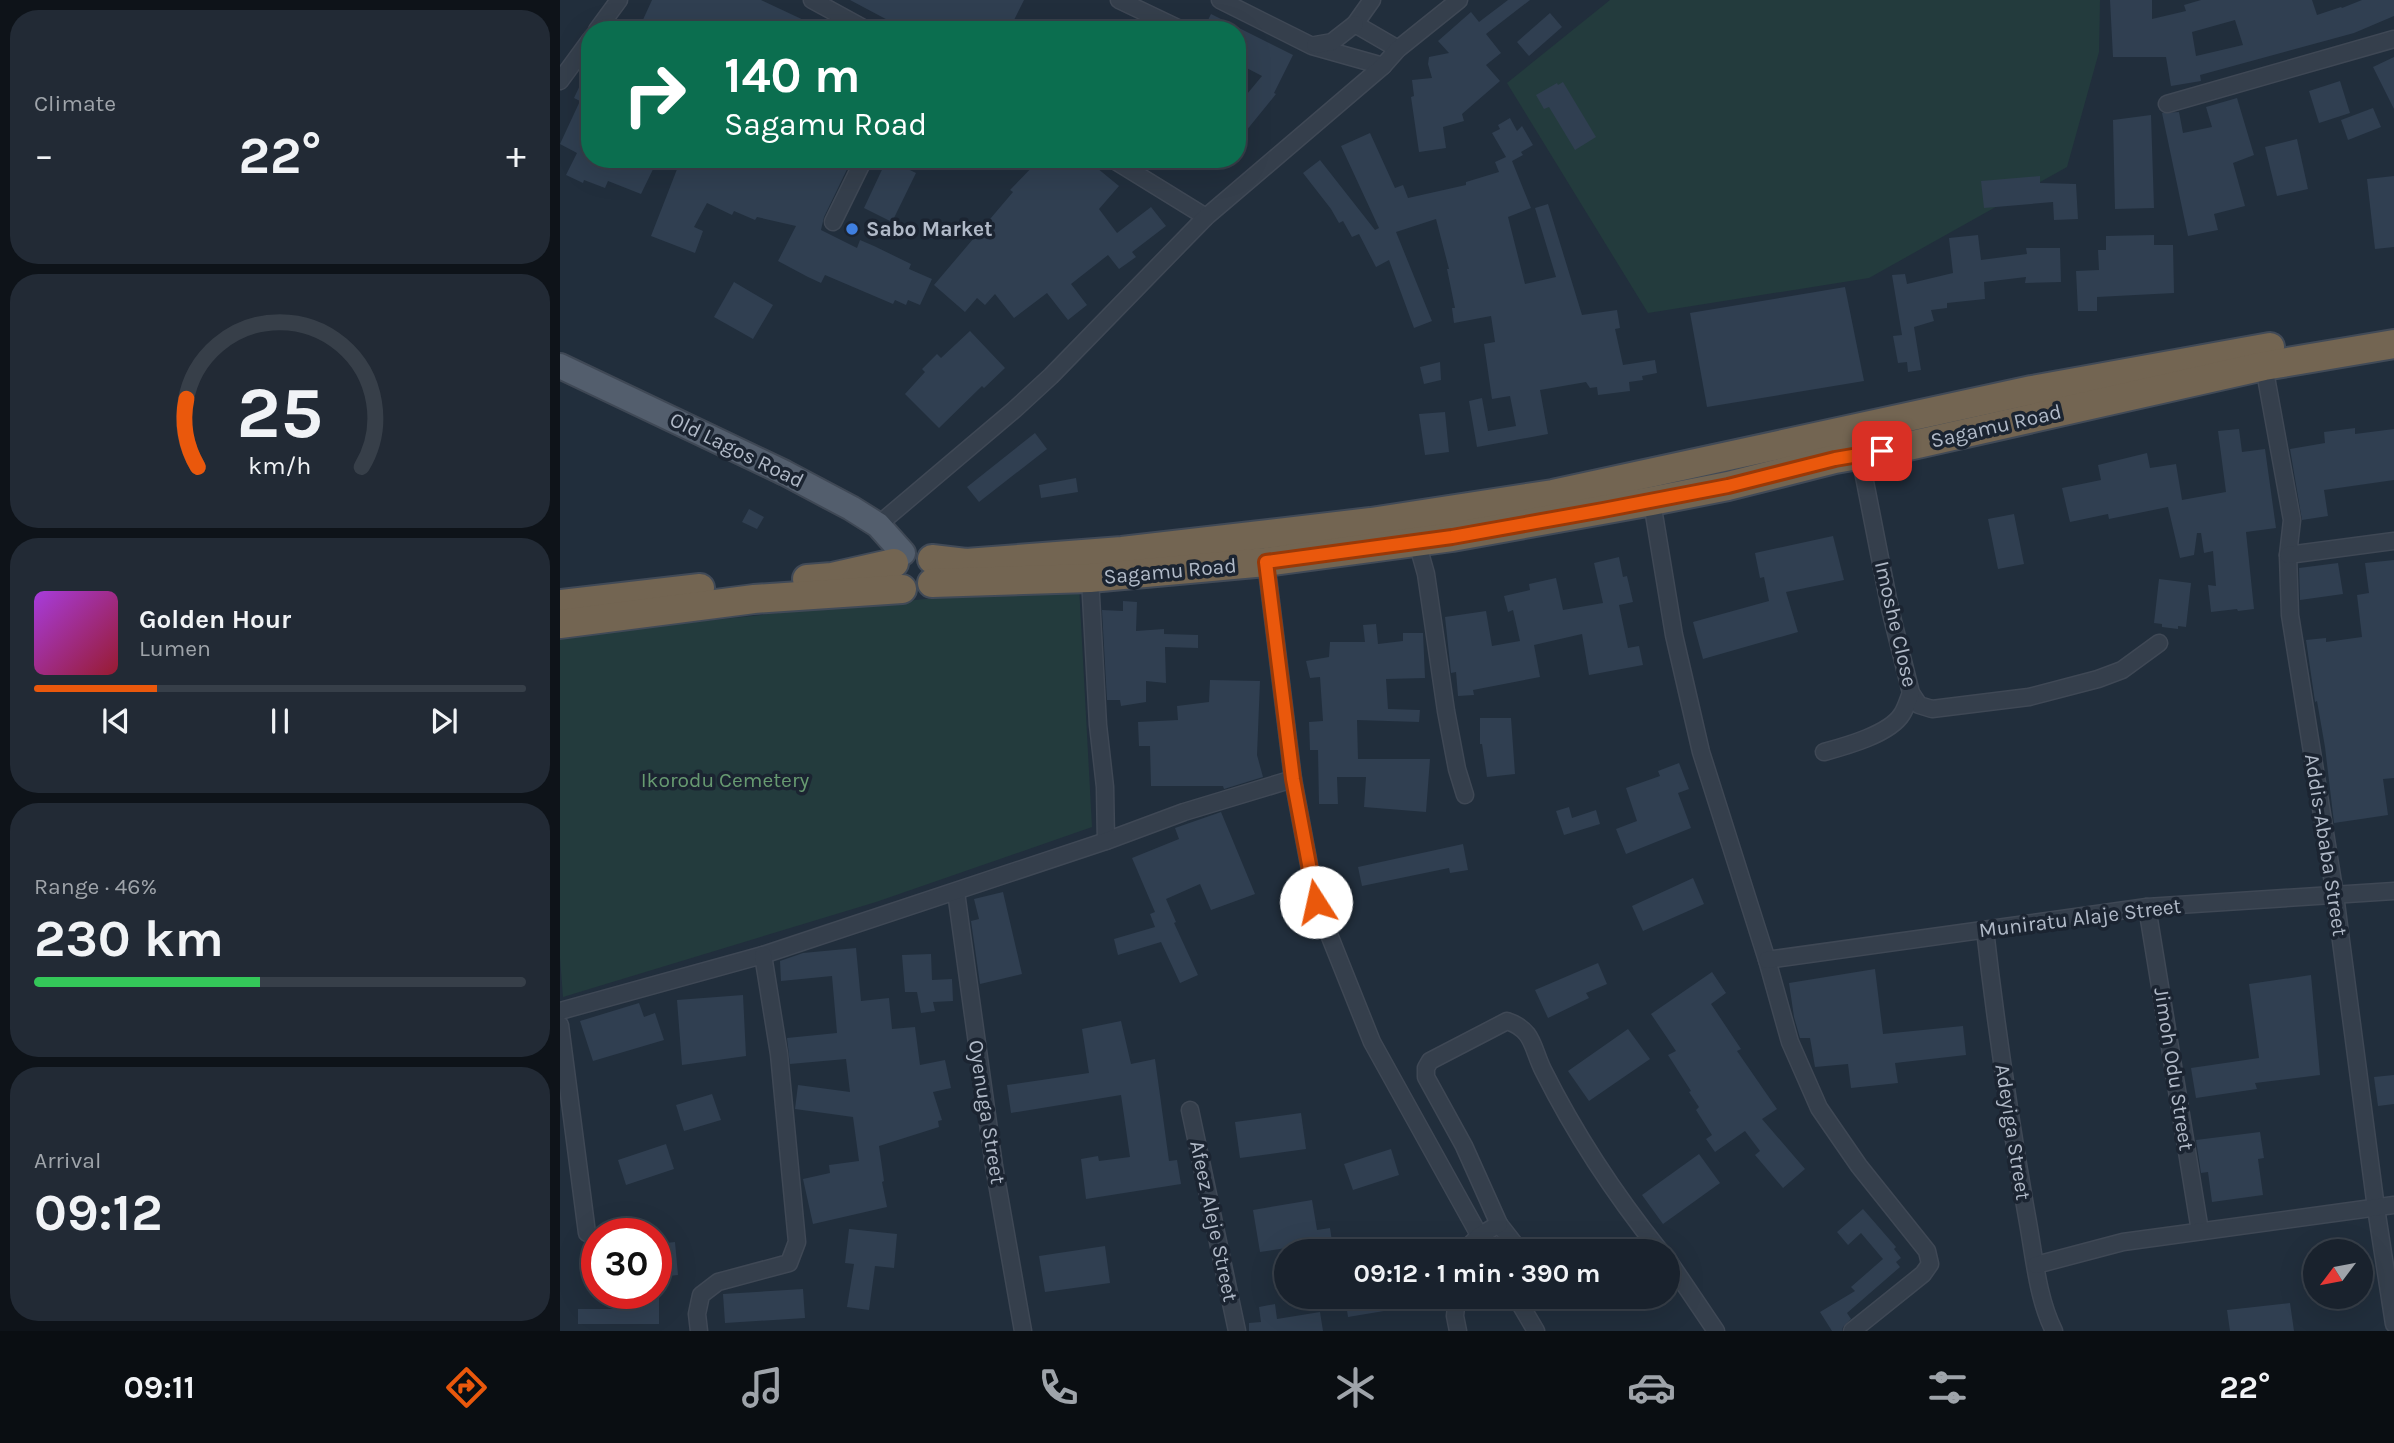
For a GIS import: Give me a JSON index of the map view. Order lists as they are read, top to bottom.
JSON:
{
  "streets": {
    "highway": ["Sagamu Road"],
    "main road": ["Old Lagos Road"],
    "street": [
      "Imoshe Close",
      "Addis-Ababa Street",
      "Muniratu Alaje Street",
      "Jimoh Odu Street",
      "Oyenuga Street",
      "Adeyiga Street",
      "Afeez Aleje Street"
    ]
  },
  "crossings": [
    ["Sagamu Road", "Imoshe Close"],
    ["Sagamu Road", "Addis-Ababa Street"],
    ["Addis-Ababa Street", "Muniratu Alaje Street"],
    ["Muniratu Alaje Street", "Jimoh Odu Street"],
    ["Muniratu Alaje Street", "Adeyiga Street"]
  ],
  "parks": ["Ikorodu Cemetery"],
  "places": ["Sabo Market"],
  "north": "bottom left",
  "page": {
    "tile": [
      "Climate",
      ["Range · 46%", "230 km"],
      ["Arrival", "09:12"]
    ],
    "turn": ["140 m", "Sagamu Road"],
    "heat": ["−", "22°", "+"],
    "song": ["Golden Hour", "Lumen"],
    "limit": "30",
    "trip": "09:12 · 1 min · 390 m",
    "tabs": ["09:11", "22°"],
    "gauge": ["25", "km/h"]
  }
}
